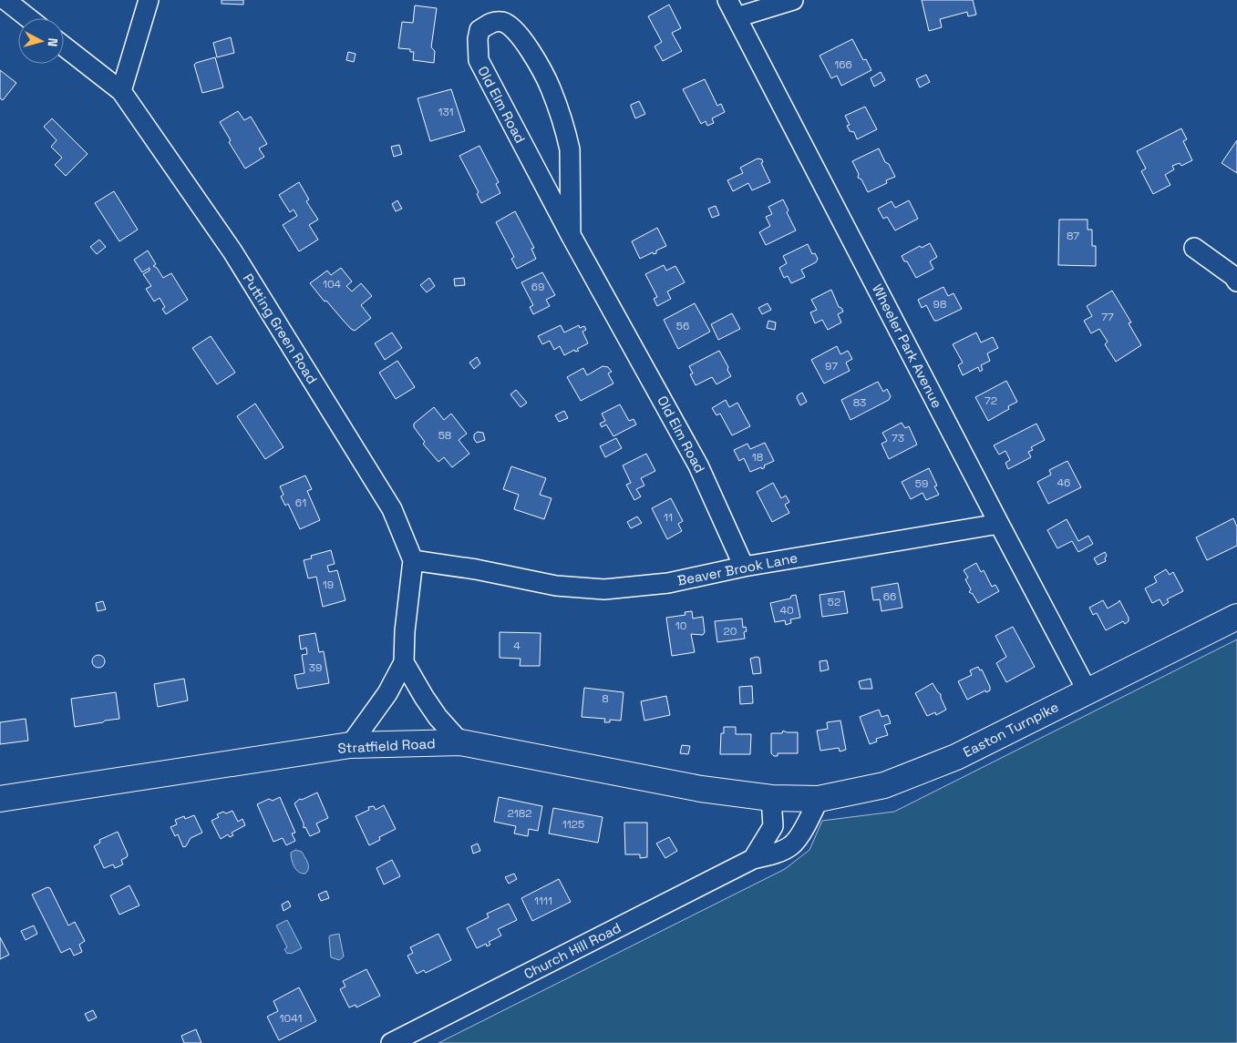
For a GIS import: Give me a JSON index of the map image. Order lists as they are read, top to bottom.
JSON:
{
  "streets": {
    "main road": ["Easton Turnpike", "Stratfield Road"],
    "street": [
      "Old Elm Road",
      "Putting Green Road",
      "Wheeler Park Avenue",
      "Beaver Brook Lane",
      "Church Hill Road"
    ]
  },
  "crossings": [
    ["Old Elm Road", "Beaver Brook Lane"],
    ["Putting Green Road", "Beaver Brook Lane"],
    ["Wheeler Park Avenue", "Beaver Brook Lane"],
    ["Wheeler Park Avenue", "Easton Turnpike"],
    ["Easton Turnpike", "Stratfield Road"],
    ["Easton Turnpike", "Church Hill Road"]
  ],
  "house_numbers": [
    "166",
    "131",
    "87",
    "104",
    "69",
    "98",
    "77",
    "56",
    "97",
    "72",
    "83",
    "58",
    "73",
    "18",
    "46",
    "59",
    "61",
    "11",
    "19",
    "66",
    "52",
    "40",
    "10",
    "20",
    "4",
    "39",
    "8",
    "2182",
    "1125",
    "1111",
    "1041"
  ],
  "north": "right"
}
